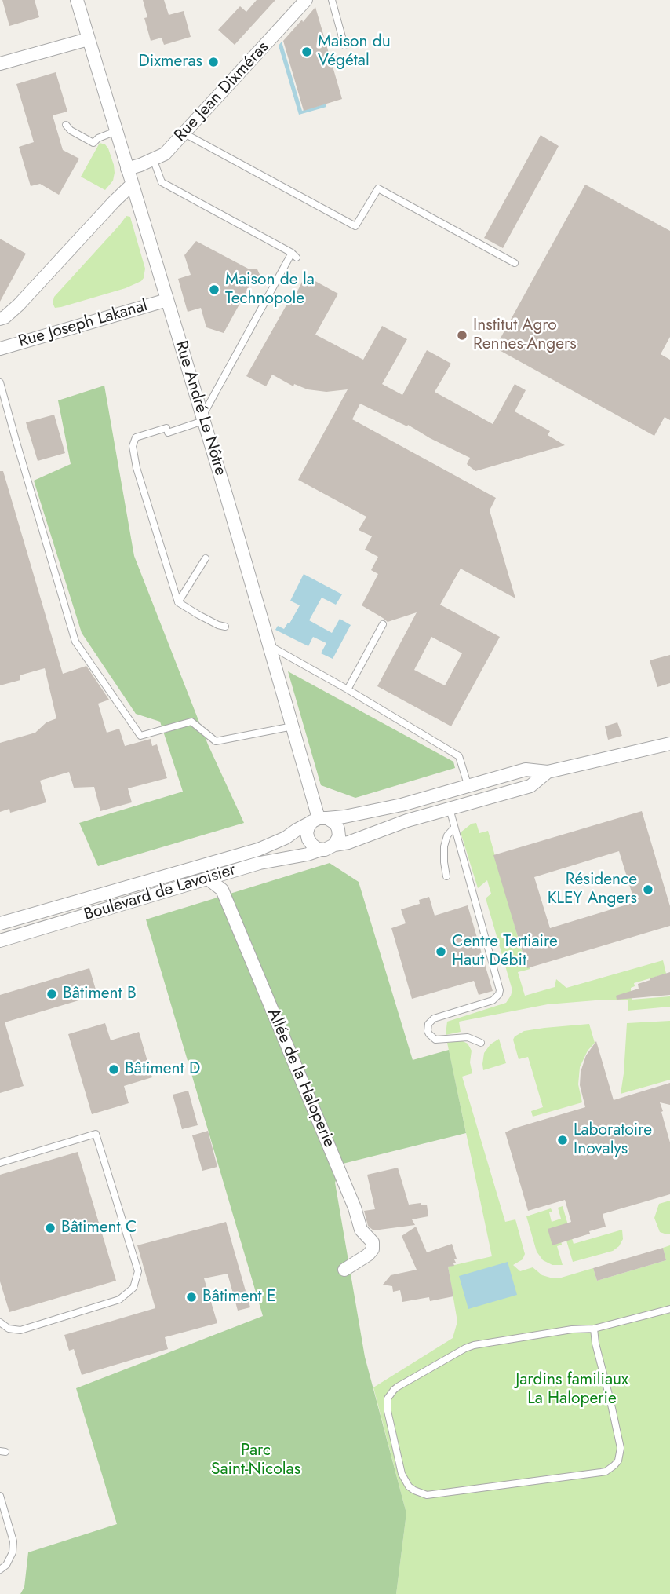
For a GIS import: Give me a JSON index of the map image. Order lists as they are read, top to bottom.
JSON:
{
  "streets": {
    "street": [
      "Rue Jean Dixméras",
      "Rue Joseph Lakanal",
      "Rue André Le Nôtre",
      "Boulevard de Lavoisier",
      "Allée de la Haloperie"
    ]
  },
  "crossings": [
    ["Rue Jean Dixméras", "Rue André Le Nôtre"],
    ["Rue Joseph Lakanal", "Rue André Le Nôtre"],
    ["Rue André Le Nôtre", "Boulevard de Lavoisier"],
    ["Boulevard de Lavoisier", "Allée de la Haloperie"]
  ],
  "parks": ["Jardins familiaux La Haloperie", "Parc Saint-Nicolas"],
  "places": [
    "Maison du Végétal",
    "Dixmeras",
    "Maison de la Technopole",
    "Institut Agro Rennes-Angers",
    "Résidence KLEY Angers",
    "Centre Tertiaire Haut Débit",
    "Bâtiment B",
    "Bâtiment D",
    "Laboratoire Inovalys",
    "Bâtiment C",
    "Bâtiment E"
  ]
}
